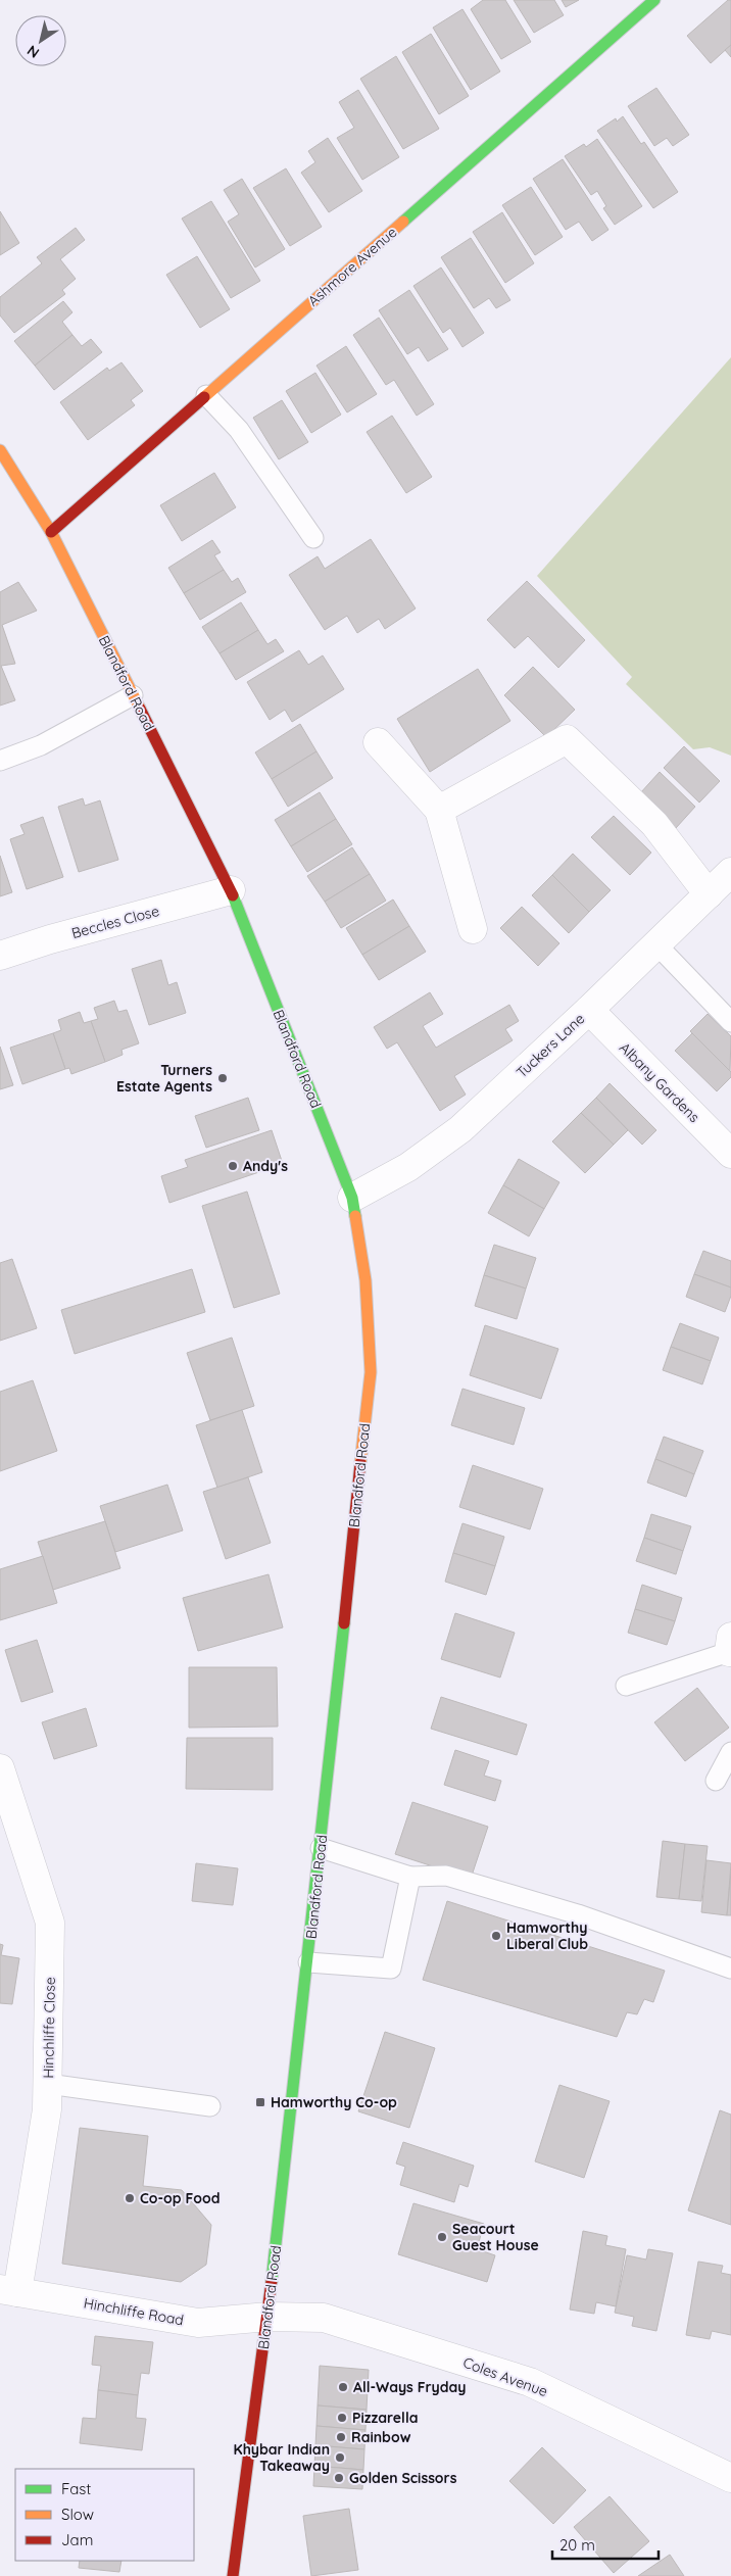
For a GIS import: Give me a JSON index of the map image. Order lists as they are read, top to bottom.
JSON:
{
  "streets": {
    "main road": ["Ashmore Avenue", "Blandford Road"],
    "street": [
      "Beccles Close",
      "Tuckers Lane",
      "Albany Gardens",
      "Hinchliffe Close",
      "Hinchliffe Road",
      "Coles Avenue"
    ]
  },
  "crossings": [
    ["Ashmore Avenue", "Blandford Road"],
    ["Blandford Road", "Beccles Close"],
    ["Blandford Road", "Tuckers Lane"],
    ["Blandford Road", "Hinchliffe Road"],
    ["Blandford Road", "Coles Avenue"],
    ["Tuckers Lane", "Albany Gardens"],
    ["Hinchliffe Close", "Hinchliffe Road"],
    ["Hinchliffe Road", "Coles Avenue"]
  ],
  "places": {
    "other": [
      "Turners Estate Agents",
      "Andy's",
      "Hamworthy Liberal Club",
      "Co-op Food",
      "Seacourt Guest House",
      "All-Ways Fryday",
      "Pizzarella",
      "Rainbow",
      "Khybar Indian Takeaway",
      "Golden Scissors"
    ],
    "transit": ["Hamworthy Co-op"]
  },
  "legend": ["Fast", "Slow", "Jam"],
  "scale_bar": "20 m",
  "north": "bottom left"
}
